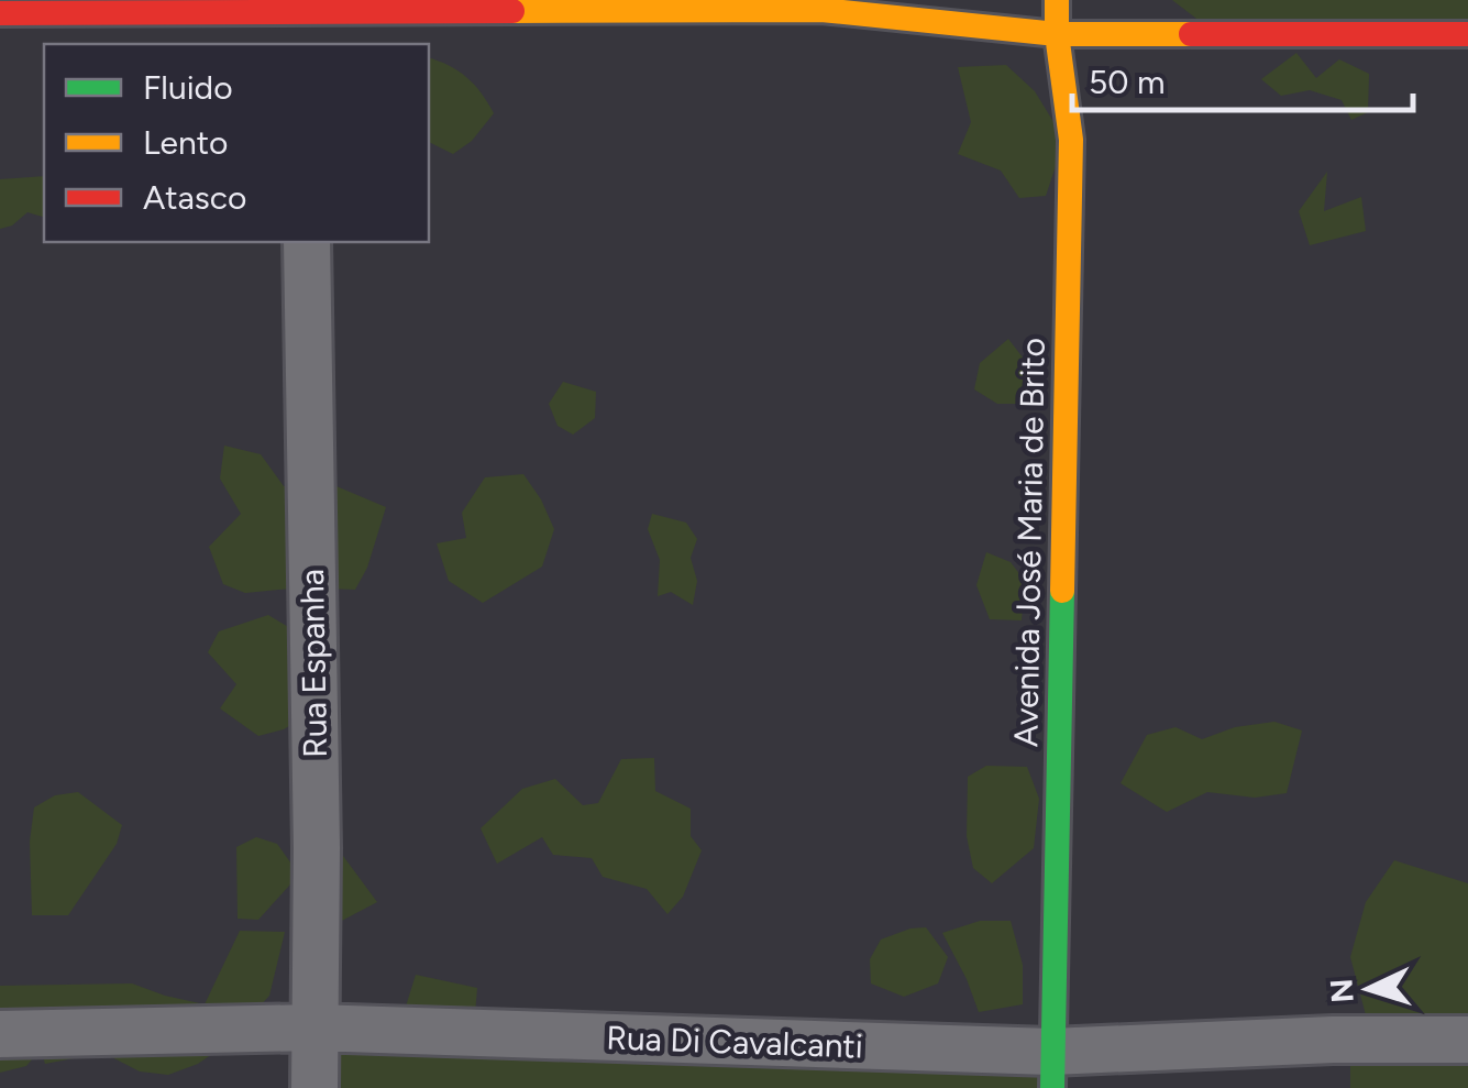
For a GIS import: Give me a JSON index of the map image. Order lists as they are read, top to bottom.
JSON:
{
  "streets": {
    "street": ["Avenida José Maria de Brito", "Rua Espanha", "Rua Di Cavalcanti"]
  },
  "crossings": [
    ["Avenida José Maria de Brito", "Rua Di Cavalcanti"],
    ["Rua Espanha", "Rua Di Cavalcanti"]
  ],
  "legend": ["Fluido", "Lento", "Atasco"],
  "scale_bar": "50 m",
  "north": "left"
}
